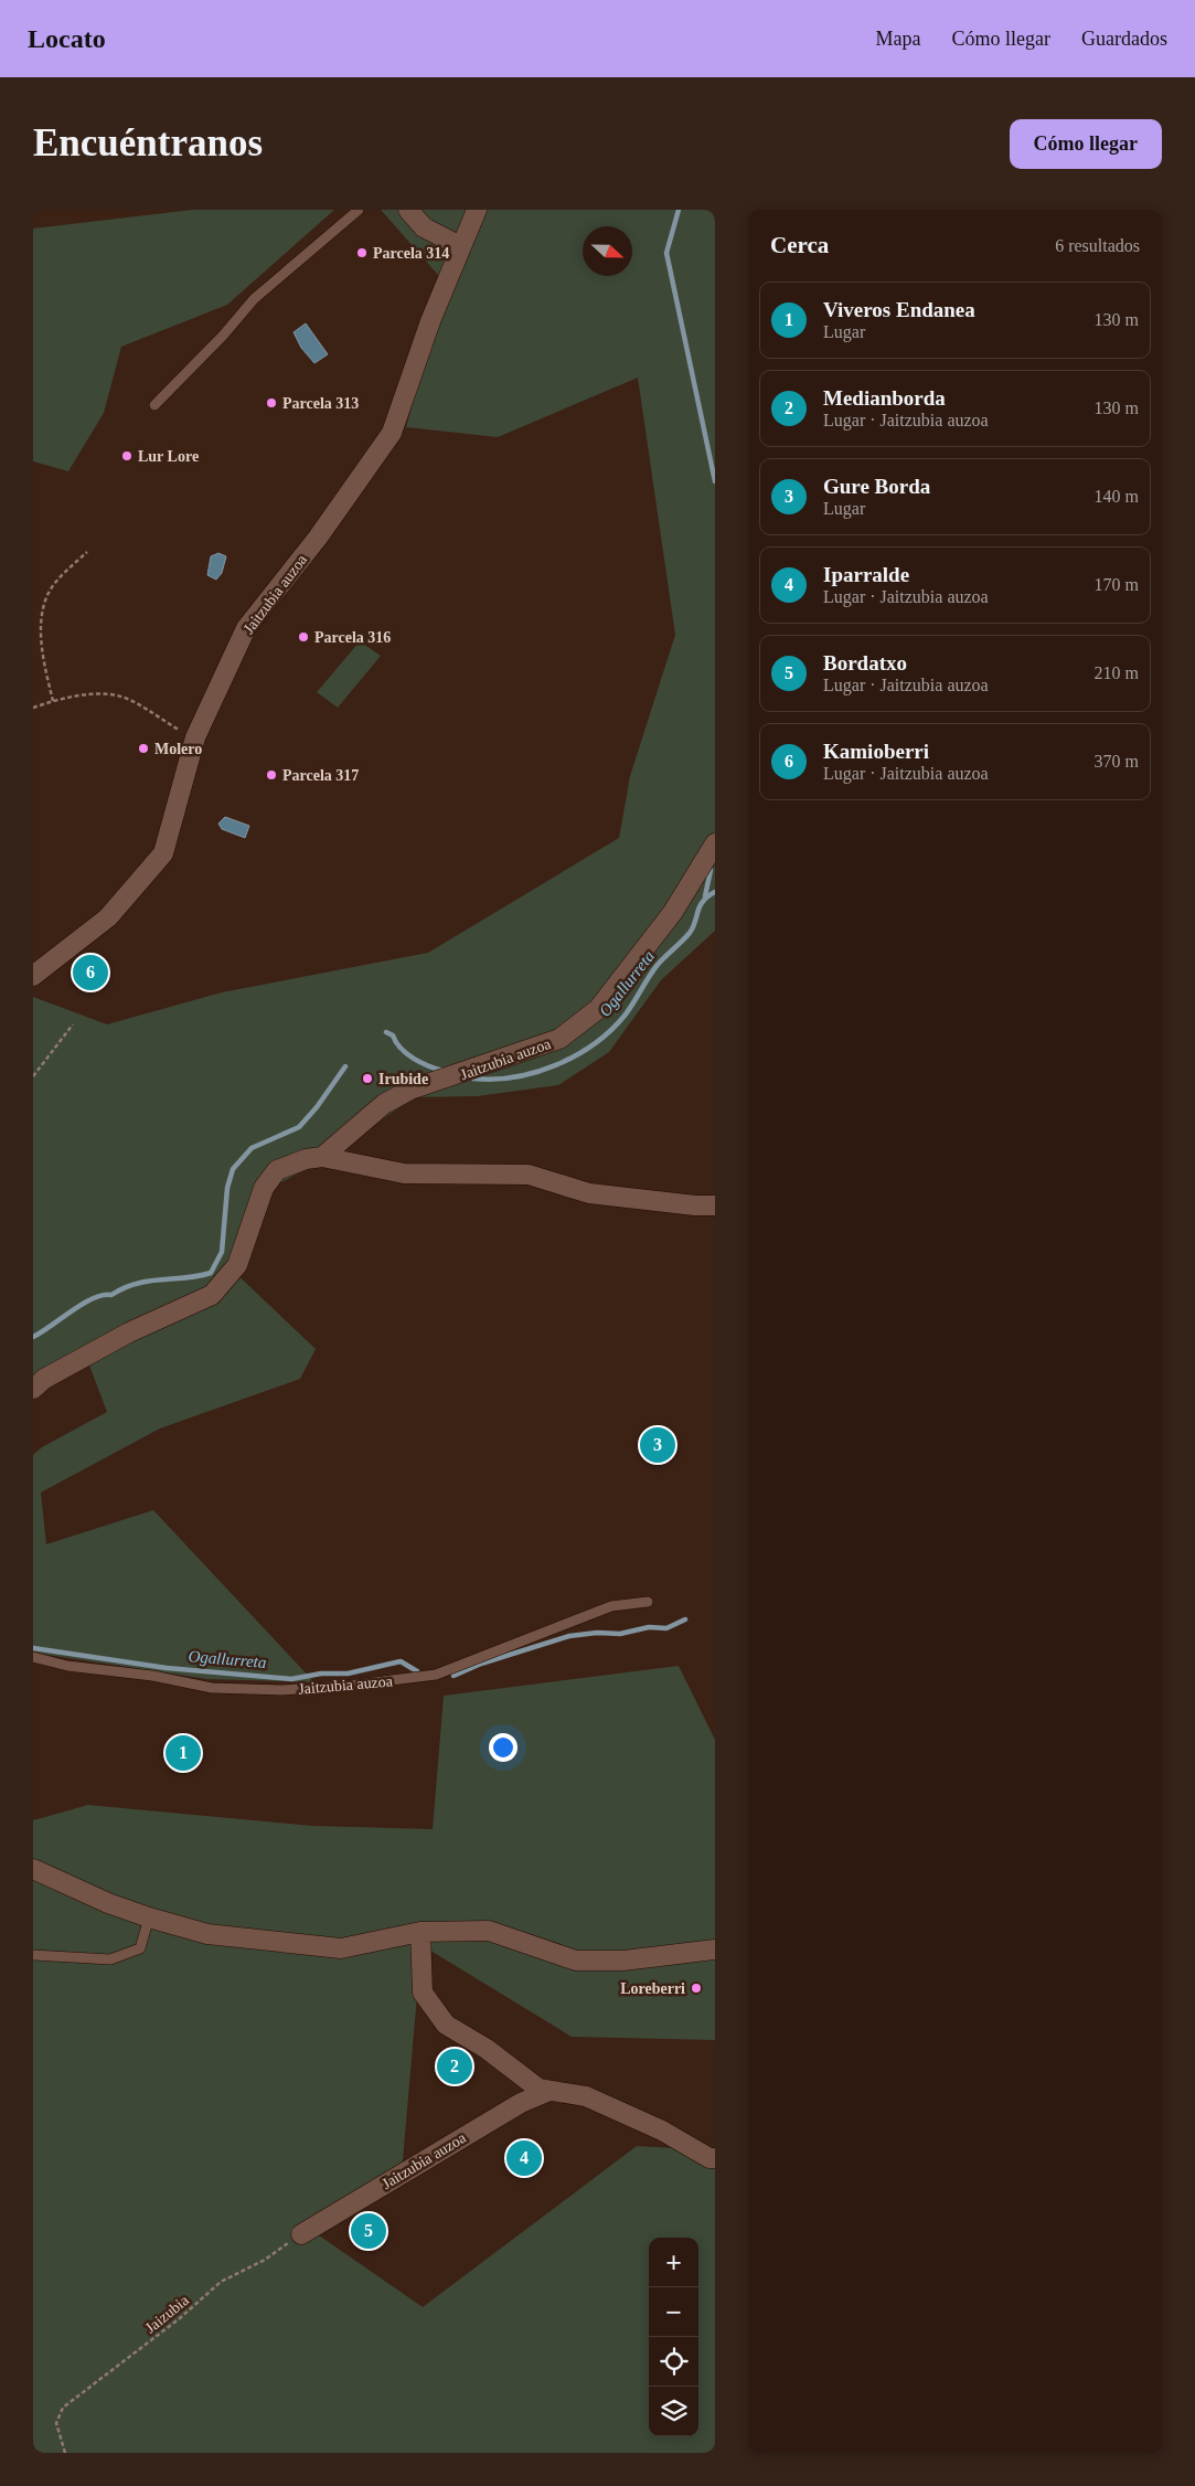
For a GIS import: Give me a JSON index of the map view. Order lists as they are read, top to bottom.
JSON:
{
  "streets": {
    "street": ["Jaitzubia auzoa"],
    "path": ["Jaizubia"]
  },
  "crossings": [
    ["Jaitzubia auzoa", "Jaizubia"]
  ],
  "water": ["Ogallurreta"],
  "places": [
    "Parcela 314",
    "Parcela 313",
    "Lur Lore",
    "Parcela 316",
    "Molero",
    "Parcela 317",
    "Irubide",
    "Loreberri"
  ],
  "north": "right",
  "page": {
    "header": "Locato",
    "nav": ["Mapa", "Cómo llegar", "Guardados"],
    "buttons": "Cómo llegar",
    "title": "Encuéntranos",
    "heading": ["Cerca", "6 resultados"],
    "list": [
      {
        "mark": "1",
        "name": "Viveros Endanea",
        "note": "Lugar",
        "value": "130 m"
      },
      {
        "mark": "2",
        "name": "Medianborda",
        "note": "Lugar · Jaitzubia auzoa",
        "value": "130 m"
      },
      {
        "mark": "3",
        "name": "Gure Borda",
        "note": "Lugar",
        "value": "140 m"
      },
      {
        "mark": "4",
        "name": "Iparralde",
        "note": "Lugar · Jaitzubia auzoa",
        "value": "170 m"
      },
      {
        "mark": "5",
        "name": "Bordatxo",
        "note": "Lugar · Jaitzubia auzoa",
        "value": "210 m"
      },
      {
        "mark": "6",
        "name": "Kamioberri",
        "note": "Lugar · Jaitzubia auzoa",
        "value": "370 m"
      }
    ],
    "pins": [
      "6",
      "3",
      "1",
      "2",
      "4",
      "5"
    ],
    "map_buttons": ["+", "−"]
  }
}
